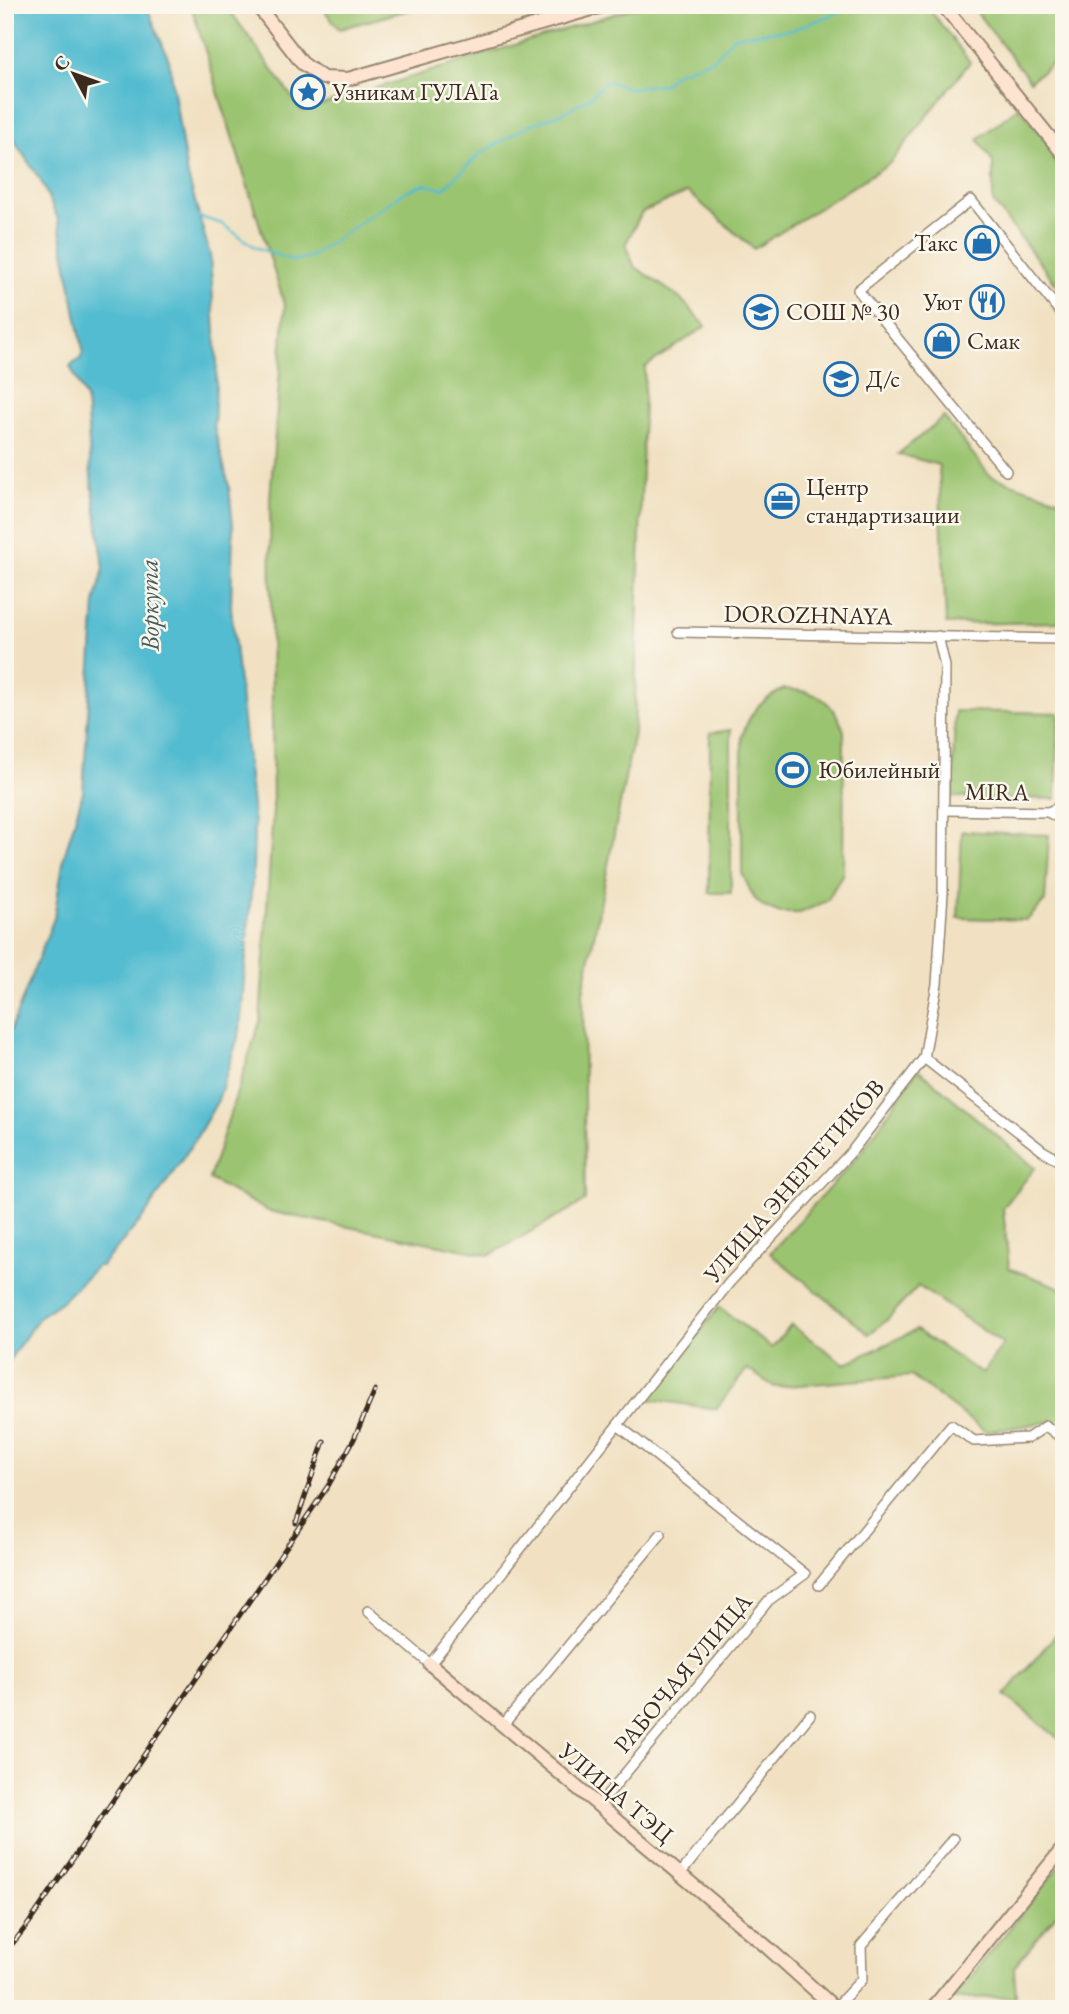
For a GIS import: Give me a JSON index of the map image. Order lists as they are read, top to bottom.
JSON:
{
  "streets": {
    "street": [
      "DOROZHNAYA",
      "MIRA",
      "УЛИЦА ЭНЕРГЕТИКОВ",
      "РАБОЧАЯ УЛИЦА",
      "УЛИЦА ТЭЦ"
    ]
  },
  "crossings": [
    ["DOROZHNAYA", "УЛИЦА ЭНЕРГЕТИКОВ"],
    ["MIRA", "УЛИЦА ЭНЕРГЕТИКОВ"],
    ["УЛИЦА ЭНЕРГЕТИКОВ", "РАБОЧАЯ УЛИЦА"],
    ["УЛИЦА ЭНЕРГЕТИКОВ", "УЛИЦА ТЭЦ"],
    ["РАБОЧАЯ УЛИЦА", "УЛИЦА ТЭЦ"]
  ],
  "water": ["Воркута"],
  "places": {
    "place": ["Узникам ГУЛАГа"],
    "shop": ["Такс", "Смак"],
    "restaurant": ["Уют"],
    "school or university": ["СОШ № 30", "Д/с"],
    "office": ["Центр стандартизации"],
    "sports": ["Юбилейный"]
  },
  "north": "top left"
}
